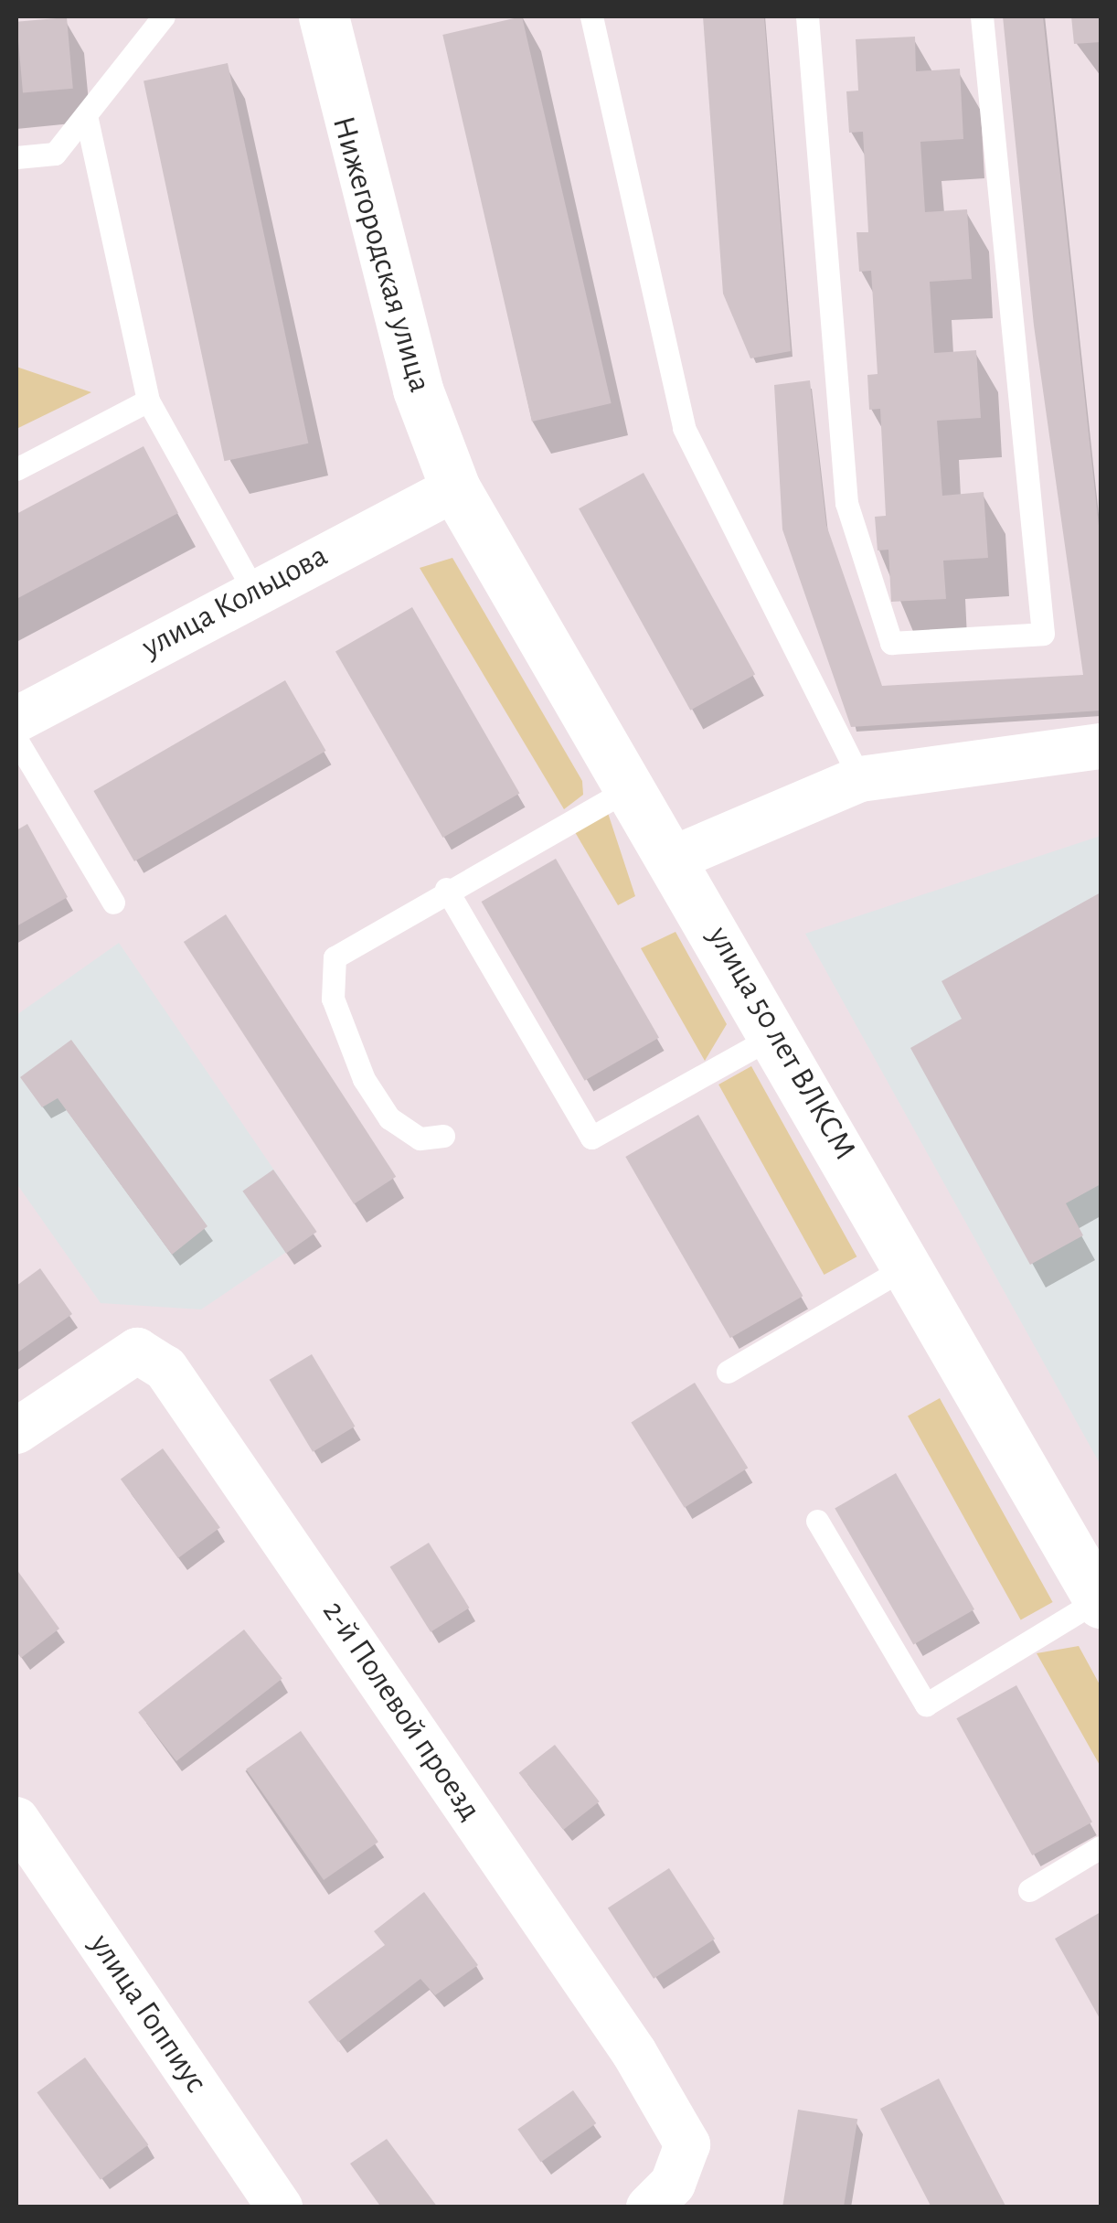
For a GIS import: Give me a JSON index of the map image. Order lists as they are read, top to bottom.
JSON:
{
  "streets": {
    "street": [
      "Нижегородская улица",
      "улица Кольцова",
      "улица 50 лет ВЛКСМ",
      "2-й Полевой проезд",
      "улица Гоппиус"
    ]
  },
  "crossings": [
    ["Нижегородская улица", "улица Кольцова"],
    ["Нижегородская улица", "улица 50 лет ВЛКСМ"],
    ["улица Кольцова", "улица 50 лет ВЛКСМ"]
  ]
}
